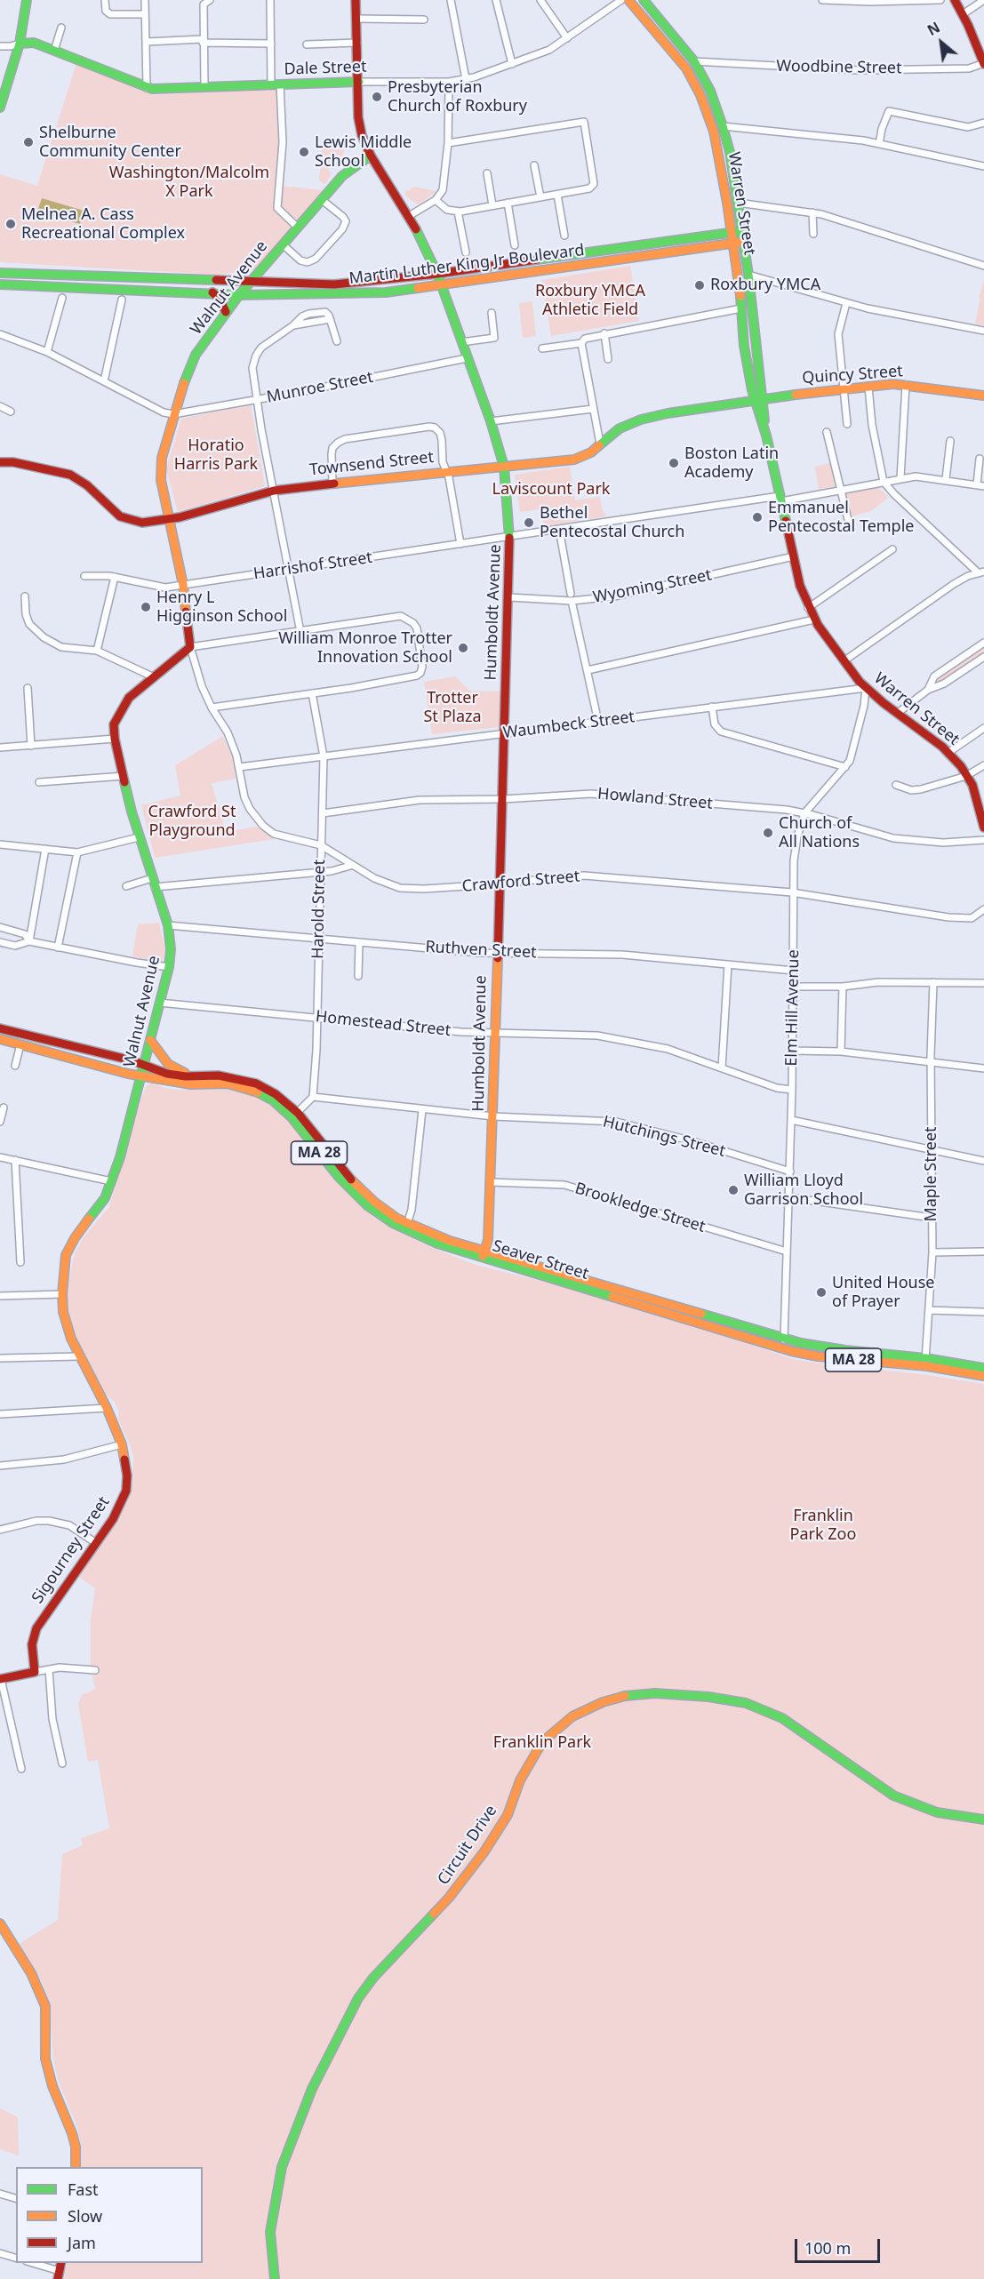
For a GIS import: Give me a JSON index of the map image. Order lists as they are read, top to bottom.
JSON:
{
  "streets": {
    "main road": [
      "Dale Street",
      "Warren Street",
      "Martin Luther King Jr Boulevard",
      "Walnut Avenue",
      "Quincy Street",
      "Townsend Street",
      "Humboldt Avenue",
      "MA 28",
      "Seaver Street",
      "Sigourney Street",
      "Circuit Drive"
    ],
    "street": [
      "Woodbine Street",
      "Munroe Street",
      "Harrishof Street",
      "Wyoming Street",
      "Waumbeck Street",
      "Howland Street",
      "Crawford Street",
      "Harold Street",
      "Ruthven Street",
      "Elm Hill Avenue",
      "Homestead Street",
      "Hutchings Street",
      "Maple Street",
      "Brookledge Street"
    ]
  },
  "crossings": [
    ["Woodbine Street", "Warren Street"],
    ["Warren Street", "Martin Luther King Jr Boulevard"],
    ["Warren Street", "Quincy Street"],
    ["Warren Street", "Townsend Street"],
    ["Warren Street", "Harrishof Street"],
    ["Warren Street", "Wyoming Street"],
    ["Warren Street", "Waumbeck Street"],
    ["Warren Street", "Elm Hill Avenue"],
    ["Martin Luther King Jr Boulevard", "Walnut Avenue"],
    ["Martin Luther King Jr Boulevard", "Humboldt Avenue"],
    ["Walnut Avenue", "Munroe Street"],
    ["Walnut Avenue", "Townsend Street"],
    ["Walnut Avenue", "Harrishof Street"],
    ["Walnut Avenue", "Humboldt Avenue"],
    ["Walnut Avenue", "Crawford Street"],
    ["Walnut Avenue", "Ruthven Street"],
    ["Walnut Avenue", "Homestead Street"],
    ["Walnut Avenue", "MA 28"],
    ["Walnut Avenue", "Seaver Street"],
    ["Walnut Avenue", "Sigourney Street"],
    ["Quincy Street", "Townsend Street"],
    ["Munroe Street", "Humboldt Avenue"],
    ["Townsend Street", "Humboldt Avenue"],
    ["Harrishof Street", "Humboldt Avenue"],
    ["Wyoming Street", "Humboldt Avenue"],
    ["Humboldt Avenue", "Waumbeck Street"],
    ["Humboldt Avenue", "Howland Street"],
    ["Humboldt Avenue", "Crawford Street"],
    ["Humboldt Avenue", "Ruthven Street"],
    ["Humboldt Avenue", "Homestead Street"],
    ["Humboldt Avenue", "Hutchings Street"],
    ["Humboldt Avenue", "Brookledge Street"],
    ["Humboldt Avenue", "Seaver Street"],
    ["Waumbeck Street", "Crawford Street"],
    ["Waumbeck Street", "Harold Street"],
    ["Waumbeck Street", "Elm Hill Avenue"],
    ["Howland Street", "Harold Street"],
    ["Howland Street", "Elm Hill Avenue"],
    ["Crawford Street", "Harold Street"],
    ["Crawford Street", "Elm Hill Avenue"],
    ["Harold Street", "Ruthven Street"],
    ["Harold Street", "Homestead Street"],
    ["Harold Street", "Hutchings Street"],
    ["Ruthven Street", "Elm Hill Avenue"],
    ["Elm Hill Avenue", "Homestead Street"],
    ["Elm Hill Avenue", "Hutchings Street"],
    ["Elm Hill Avenue", "Brookledge Street"],
    ["Elm Hill Avenue", "Seaver Street"],
    ["MA 28", "Seaver Street"],
    ["Maple Street", "Seaver Street"]
  ],
  "parks": [
    "Washington/Malcolm X Park",
    "Roxbury YMCA Athletic Field",
    "Horatio Harris Park",
    "Laviscount Park",
    "Trotter St Plaza",
    "Crawford St Playground",
    "Franklin Park Zoo",
    "Franklin Park"
  ],
  "places": [
    "Presbyterian Church of Roxbury",
    "Shelburne Community Center",
    "Lewis Middle School",
    "Melnea A. Cass Recreational Complex",
    "Roxbury YMCA",
    "Boston Latin Academy",
    "Emmanuel Pentecostal Temple",
    "Bethel Pentecostal Church",
    "Henry L Higginson School",
    "William Monroe Trotter Innovation School",
    "Church of All Nations",
    "William Lloyd Garrison School",
    "United House of Prayer"
  ],
  "legend": ["Fast", "Slow", "Jam"],
  "scale_bar": "100 m",
  "north": "top left"
}
